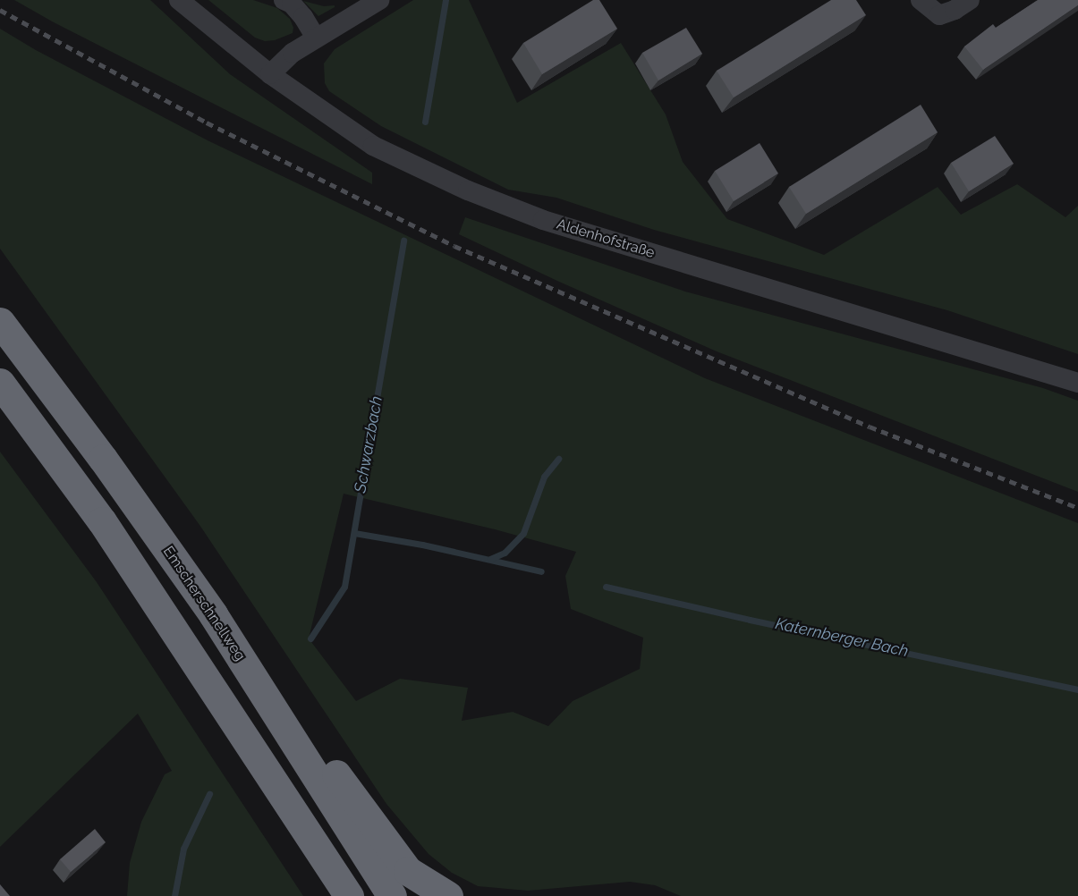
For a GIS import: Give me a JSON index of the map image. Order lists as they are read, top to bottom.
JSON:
{
  "streets": {
    "highway": ["Emscherschnellweg"],
    "street": ["Aldenhofstraße"]
  },
  "water": ["Schwarzbach", "Katernberger Bach"]
}
